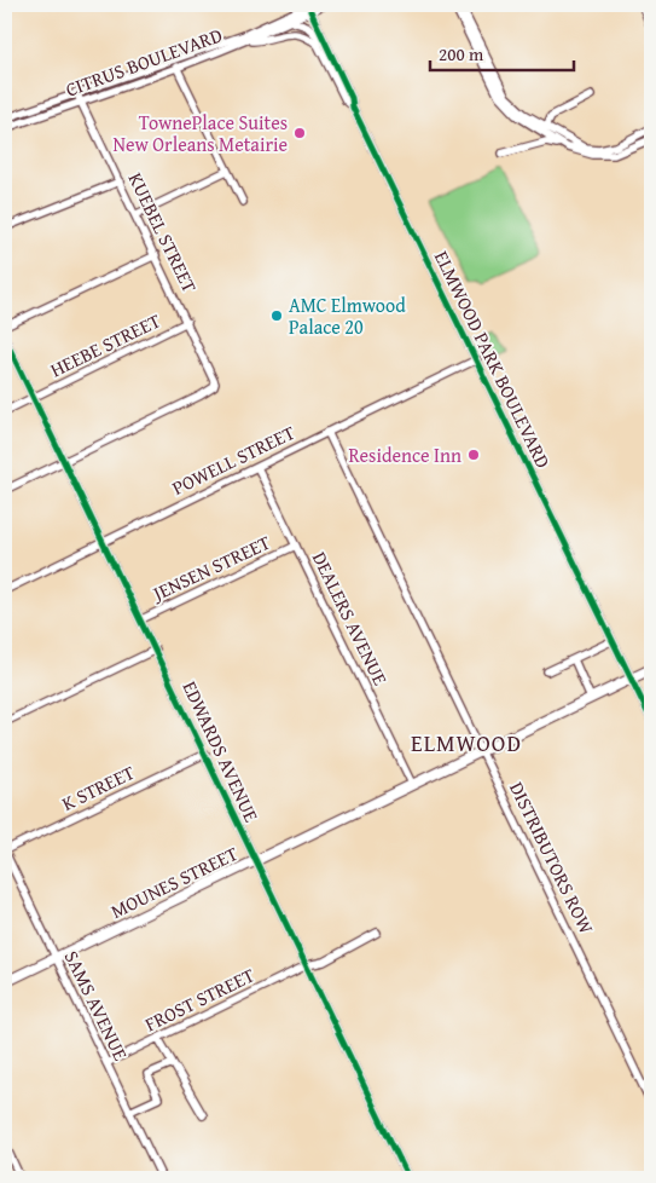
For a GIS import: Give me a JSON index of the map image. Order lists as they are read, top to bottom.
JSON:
{
  "streets": {
    "main road": ["MOUNES STREET"],
    "street": [
      "CITRUS BOULEVARD",
      "KUEBEL STREET",
      "HEEBE STREET",
      "ELMWOOD PARK BOULEVARD",
      "POWELL STREET",
      "JENSEN STREET",
      "DEALERS AVENUE",
      "EDWARDS AVENUE",
      "K STREET",
      "DISTRIBUTORS ROW",
      "FROST STREET",
      "SAMS AVENUE"
    ]
  },
  "crossings": [
    ["CITRUS BOULEVARD", "KUEBEL STREET"],
    ["CITRUS BOULEVARD", "ELMWOOD PARK BOULEVARD"],
    ["KUEBEL STREET", "HEEBE STREET"],
    ["KUEBEL STREET", "EDWARDS AVENUE"],
    ["HEEBE STREET", "EDWARDS AVENUE"],
    ["ELMWOOD PARK BOULEVARD", "POWELL STREET"],
    ["ELMWOOD PARK BOULEVARD", "MOUNES STREET"],
    ["POWELL STREET", "DEALERS AVENUE"],
    ["POWELL STREET", "EDWARDS AVENUE"],
    ["POWELL STREET", "DISTRIBUTORS ROW"],
    ["JENSEN STREET", "DEALERS AVENUE"],
    ["JENSEN STREET", "EDWARDS AVENUE"],
    ["DEALERS AVENUE", "MOUNES STREET"],
    ["EDWARDS AVENUE", "K STREET"],
    ["EDWARDS AVENUE", "MOUNES STREET"],
    ["EDWARDS AVENUE", "FROST STREET"],
    ["K STREET", "SAMS AVENUE"],
    ["DISTRIBUTORS ROW", "MOUNES STREET"],
    ["MOUNES STREET", "SAMS AVENUE"],
    ["FROST STREET", "SAMS AVENUE"]
  ],
  "districts": ["ELMWOOD"],
  "places": ["TownePlace Suites New Orleans Metairie", "AMC Elmwood Palace 20", "Residence Inn"],
  "scale_bar": "200 m"
}
